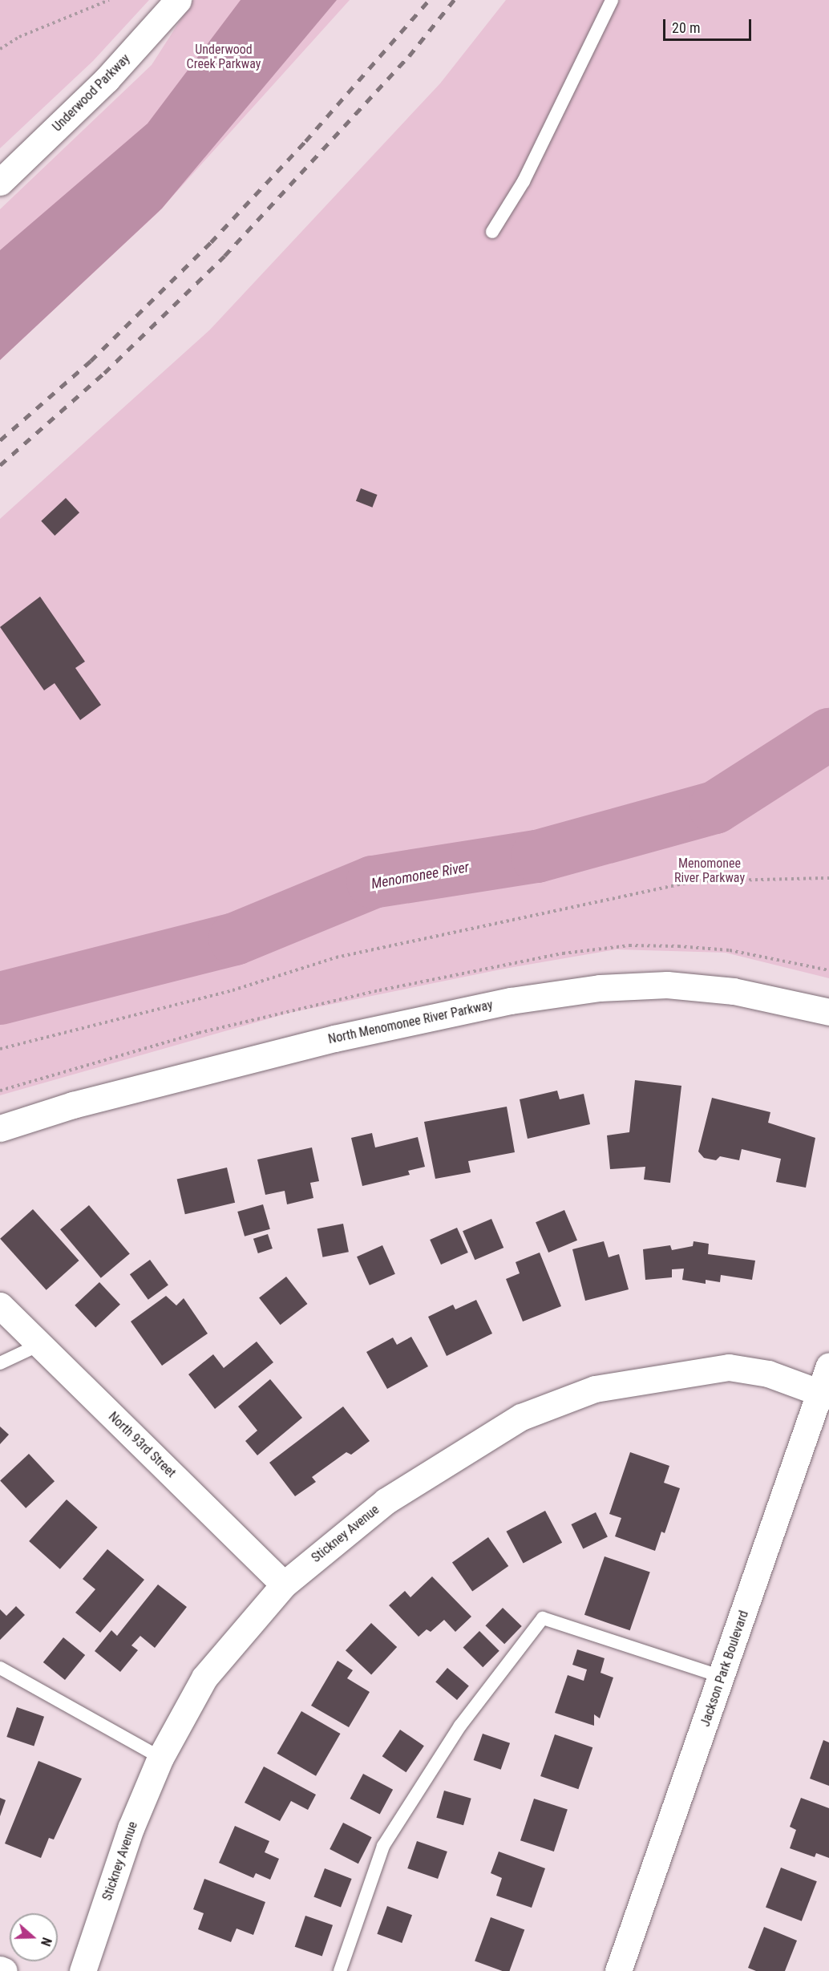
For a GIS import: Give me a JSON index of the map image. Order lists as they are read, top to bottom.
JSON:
{
  "streets": {
    "street": [
      "Underwood Parkway",
      "North Menomonee River Parkway",
      "North 93rd Street",
      "Stickney Avenue",
      "Jackson Park Boulevard"
    ]
  },
  "crossings": [
    ["North 93rd Street", "Stickney Avenue"],
    ["Stickney Avenue", "Jackson Park Boulevard"]
  ],
  "water": ["Menomonee River"],
  "parks": ["Underwood Creek Parkway", "Menomonee River Parkway"],
  "scale_bar": "20 m",
  "north": "right"
}
